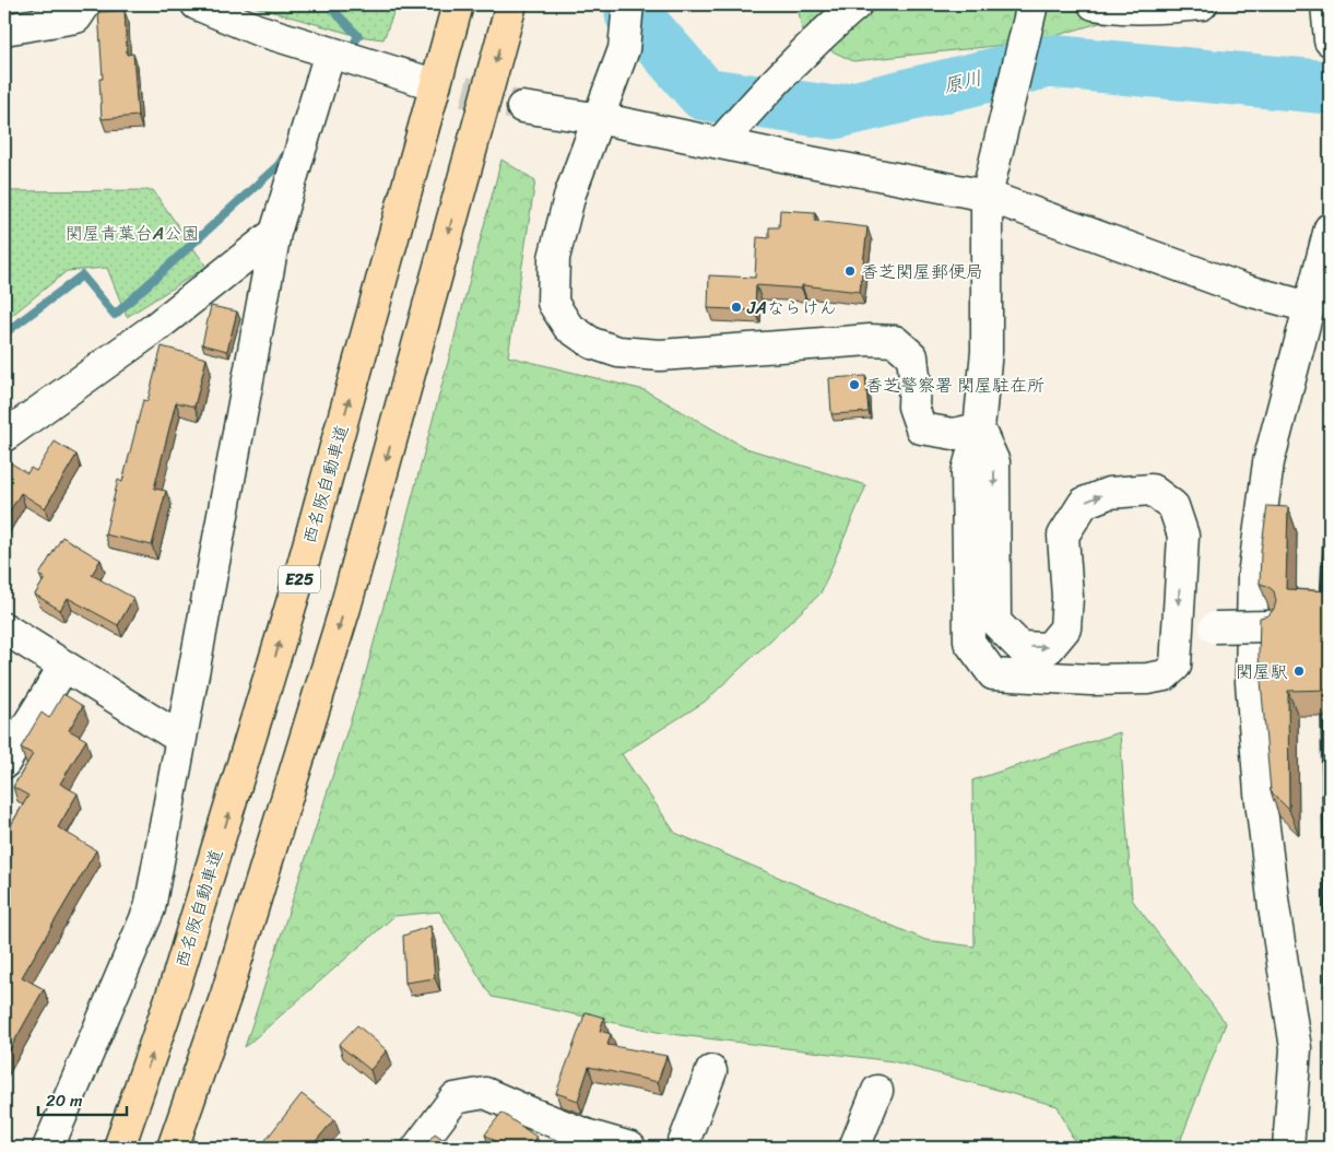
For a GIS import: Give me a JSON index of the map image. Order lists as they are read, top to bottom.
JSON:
{
  "streets": {
    "highway": ["西名阪自動車道", "E25"]
  },
  "water": ["原川"],
  "parks": ["関屋青葉台A公園"],
  "places": [
    "香芝関屋郵便局",
    "JAならけん",
    "香芝警察署 関屋駐在所",
    "関屋駅"
  ],
  "scale_bar": "20 m"
}
